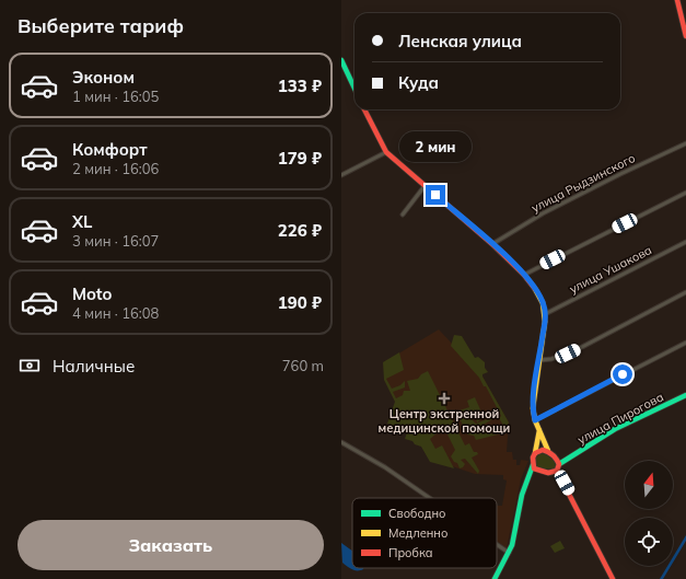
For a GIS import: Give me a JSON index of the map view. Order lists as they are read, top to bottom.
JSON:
{
  "streets": {
    "street": ["улица Рыдзинского", "улица Ушакова", "улица Пирогова"]
  },
  "places": {
    "health": ["Центр экстренной медицинской помощи"]
  },
  "legend": ["Свободно", "Медленно", "Пробка"],
  "north": "top",
  "page": {
    "heading": "Выберите тариф",
    "banner": ["Ленская улица", "Куда"],
    "list": [
      {
        "name": "Эконом",
        "note": "1 мин · 16:05",
        "value": "133 ₽"
      },
      {
        "name": "Комфорт",
        "note": "2 мин · 16:06",
        "value": "179 ₽"
      },
      {
        "name": "XL",
        "note": "3 мин · 16:07",
        "value": "226 ₽"
      },
      {
        "name": "Moto",
        "note": "4 мин · 16:08",
        "value": "190 ₽"
      }
    ],
    "bubble": "2 мин",
    "pay": ["Наличные", "760 m"],
    "buttons": "Заказать"
  }
}
